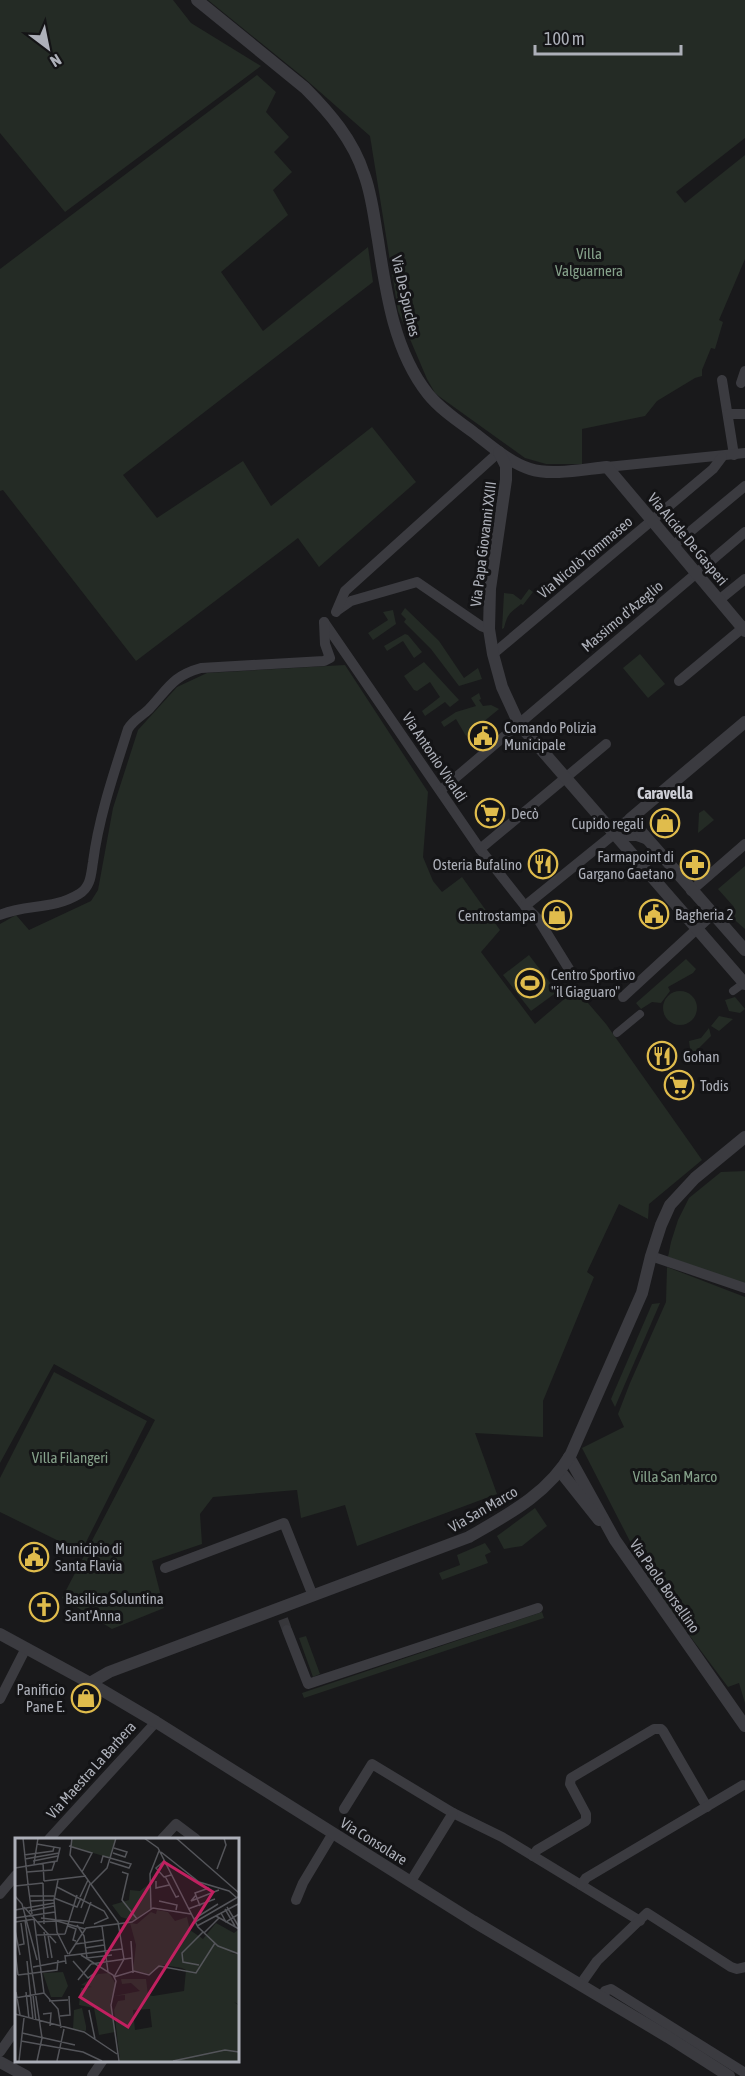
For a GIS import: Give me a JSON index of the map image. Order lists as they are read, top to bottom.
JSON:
{
  "streets": {
    "street": [
      "Via De Spuches",
      "Via Alcide De Gasperi",
      "Via Papa Giovanni XXIII",
      "Via Nicolò Tommaseo",
      "Massimo d'Azeglio",
      "Via Antonio Vivaldi",
      "Via San Marco",
      "Via Paolo Borsellino",
      "Via Maestra La Barbera",
      "Via Consolare"
    ]
  },
  "crossings": [
    ["Via De Spuches", "Via Alcide De Gasperi"],
    ["Via De Spuches", "Via Papa Giovanni XXIII"],
    ["Via De Spuches", "Via Nicolò Tommaseo"],
    ["Via Alcide De Gasperi", "Via Nicolò Tommaseo"],
    ["Via Alcide De Gasperi", "Massimo d'Azeglio"],
    ["Via Papa Giovanni XXIII", "Via Nicolò Tommaseo"],
    ["Via Papa Giovanni XXIII", "Massimo d'Azeglio"],
    ["Massimo d'Azeglio", "Via Antonio Vivaldi"],
    ["Via San Marco", "Via Paolo Borsellino"],
    ["Via San Marco", "Via Consolare"],
    ["Via Maestra La Barbera", "Via Consolare"]
  ],
  "districts": ["Caravella"],
  "parks": ["Villa Valguarnera", "Villa Filangeri", "Villa San Marco"],
  "places": {
    "public building": ["Comando Polizia Municipale", "Bagheria 2", "Municipio di Santa Flavia"],
    "supermarket": ["Decò", "Todis"],
    "shop": ["Cupido regali", "Centrostampa", "Panificio Pane E."],
    "restaurant": ["Osteria Bufalino", "Gohan"],
    "pharmacy": ["Farmapoint di Gargano Gaetano"],
    "sports": ["Centro Sportivo \"il Giaguaro\""],
    "church": ["Basilica Soluntina Sant'Anna"]
  },
  "scale_bar": "100 m",
  "north": "bottom right"
}
